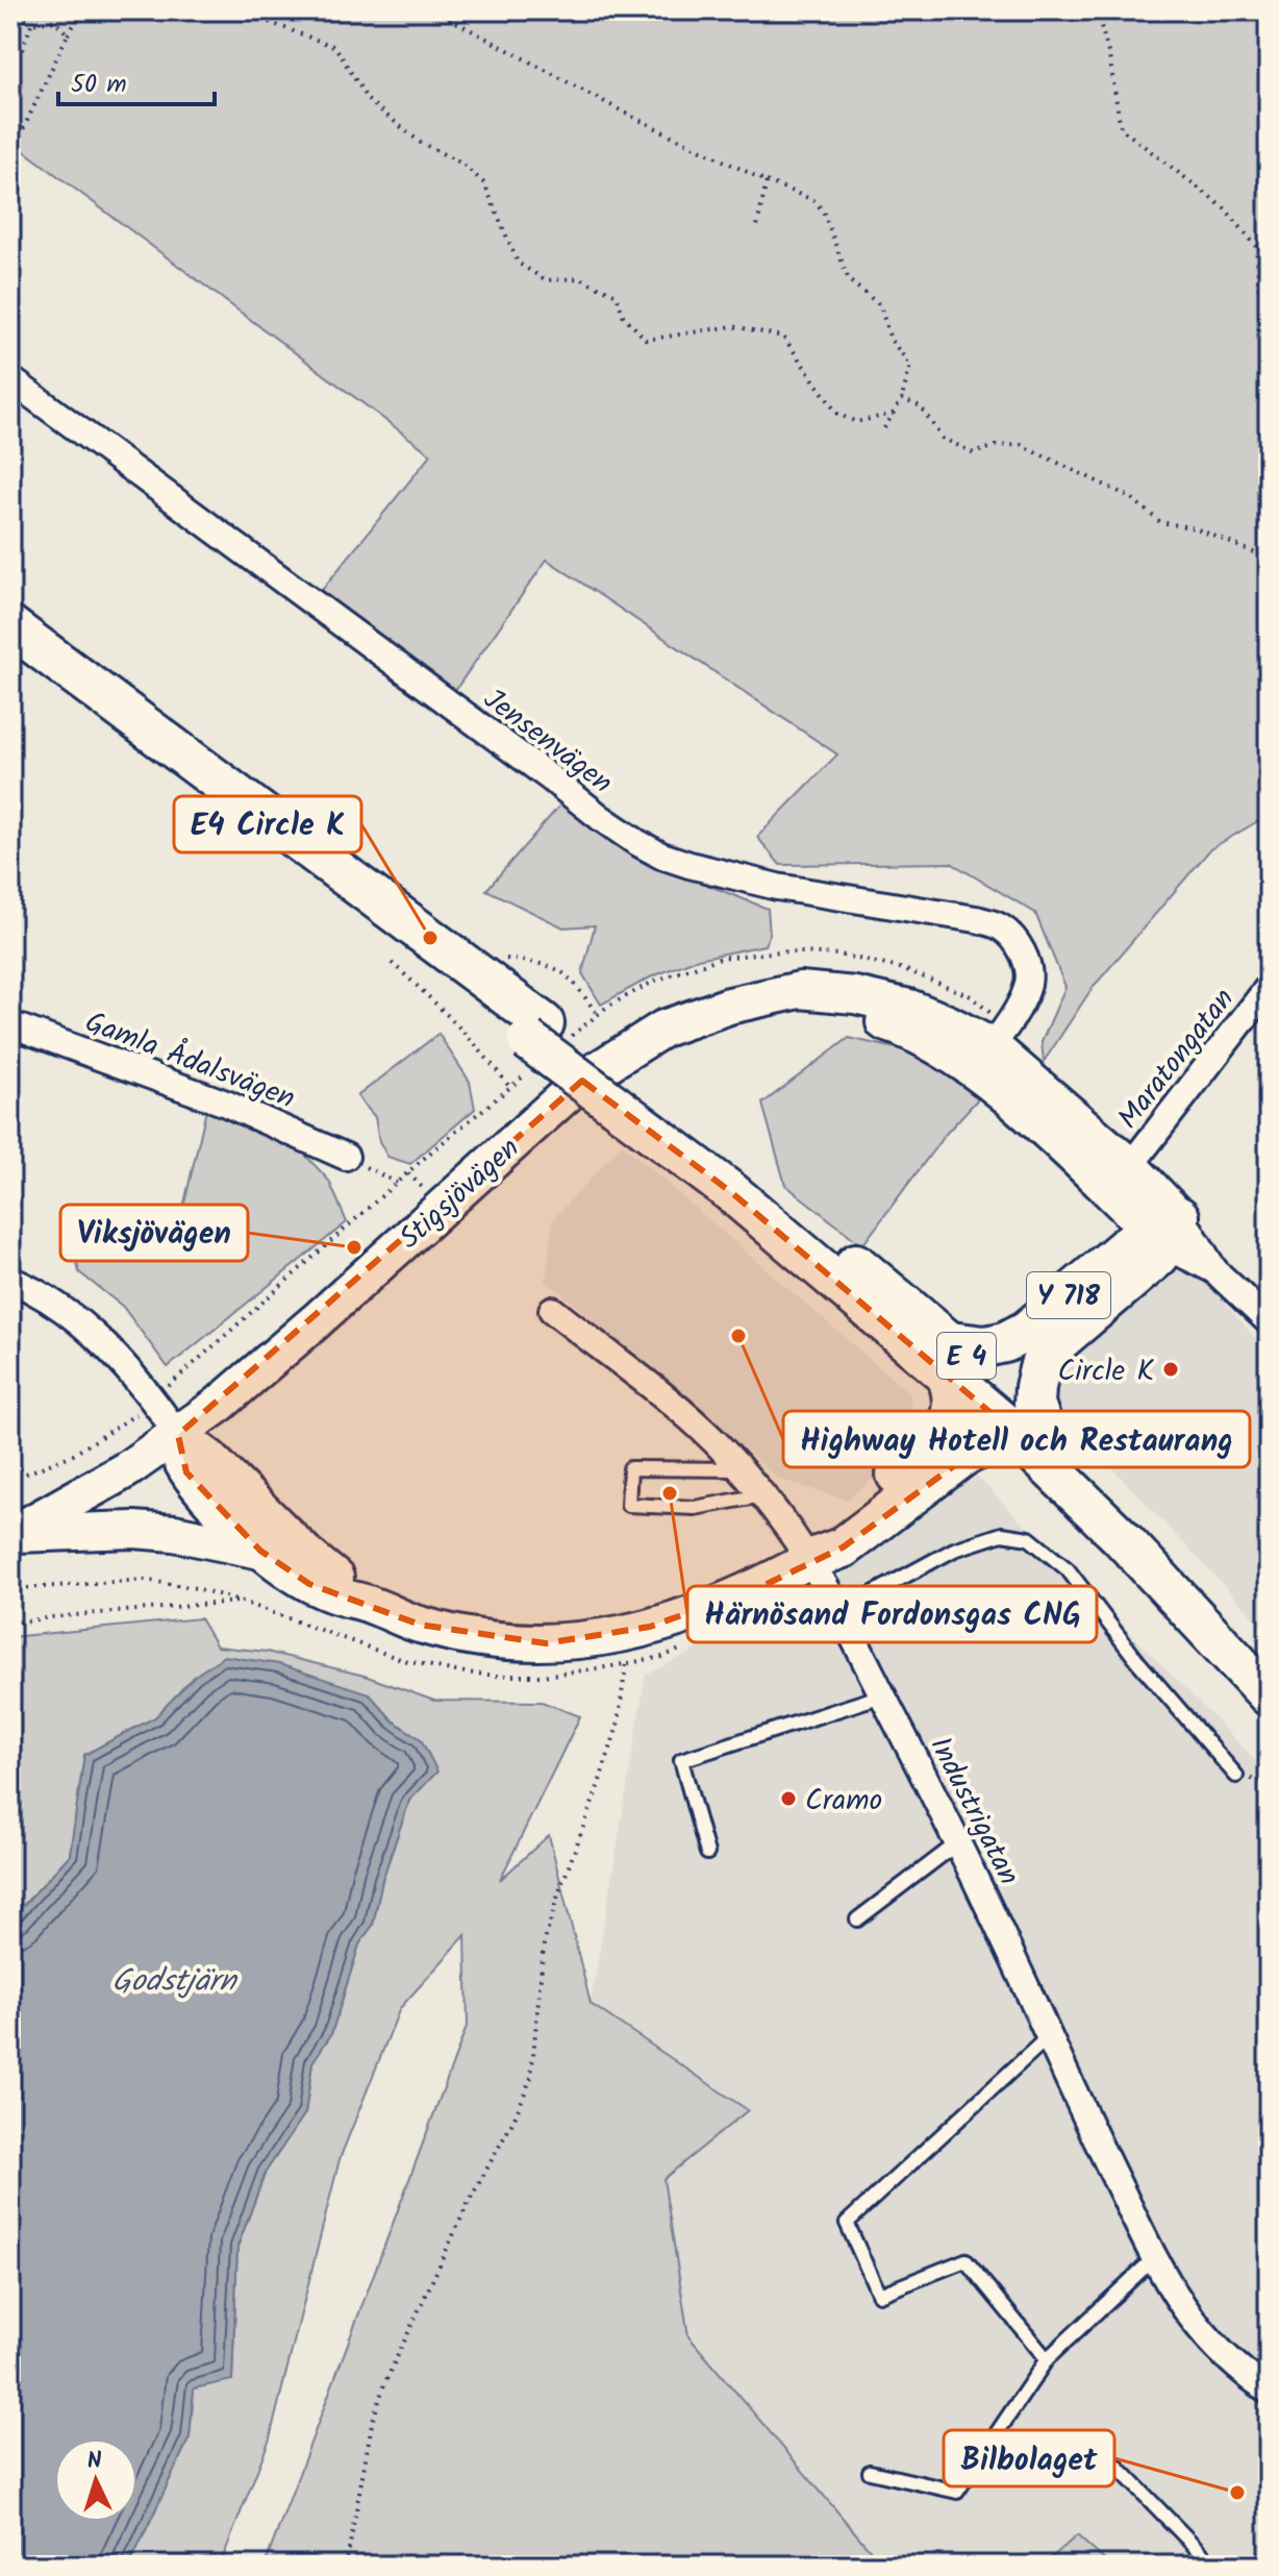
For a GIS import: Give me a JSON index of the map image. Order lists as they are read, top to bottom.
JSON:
{
  "streets": {
    "highway": ["Y 718", "E 4"],
    "main road": ["Stigsjövägen"],
    "street": [
      "Jensenvägen",
      "Maratongatan",
      "Gamla Ådalsvägen",
      "Industrigatan"
    ]
  },
  "crossings": [
    ["Jensenvägen", "Stigsjövägen"],
    ["Maratongatan", "Stigsjövägen"],
    ["Stigsjövägen", "Y 718"],
    ["Y 718", "E 4"]
  ],
  "water": ["Godstjärn"],
  "places": [
    "E4 Circle K",
    "Viksjövägen",
    "Highway Hotell och Restaurang",
    "Circle K",
    "Härnösand Fordonsgas CNG",
    "Cramo",
    "Bilbolaget"
  ],
  "scale_bar": "50 m",
  "north": "top"
}
